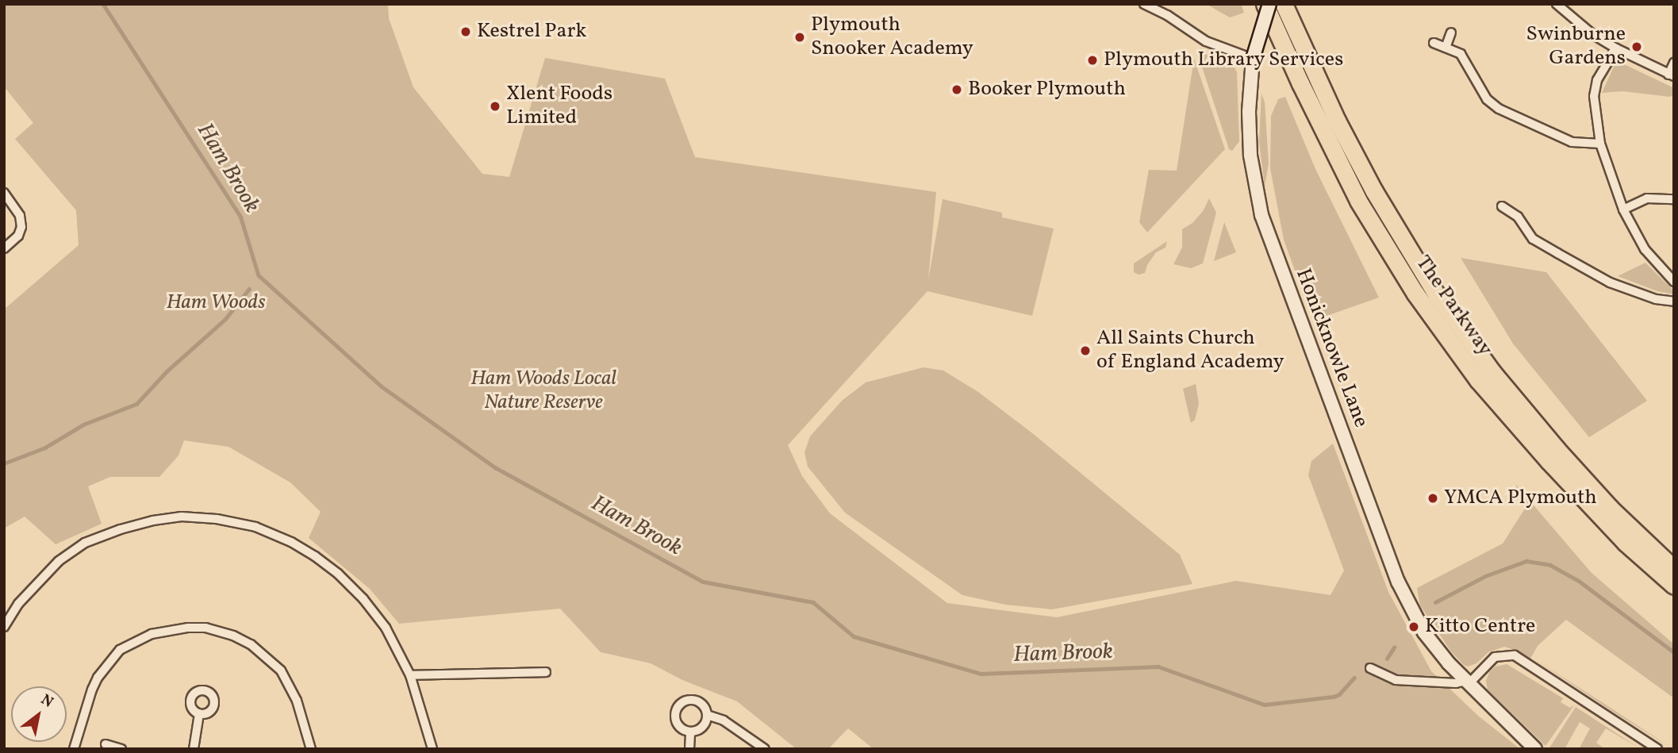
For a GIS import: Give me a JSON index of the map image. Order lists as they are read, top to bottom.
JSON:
{
  "streets": {
    "highway": ["The Parkway"],
    "street": ["Honicknowle Lane"]
  },
  "water": ["Ham Brook"],
  "parks": ["Ham Woods", "Ham Woods Local Nature Reserve"],
  "places": [
    "Kestrel Park",
    "Plymouth Snooker Academy",
    "Swinburne Gardens",
    "Plymouth Library Services",
    "Booker Plymouth",
    "Xlent Foods Limited",
    "All Saints Church of England Academy",
    "YMCA Plymouth",
    "Kitto Centre"
  ],
  "north": "top right"
}
